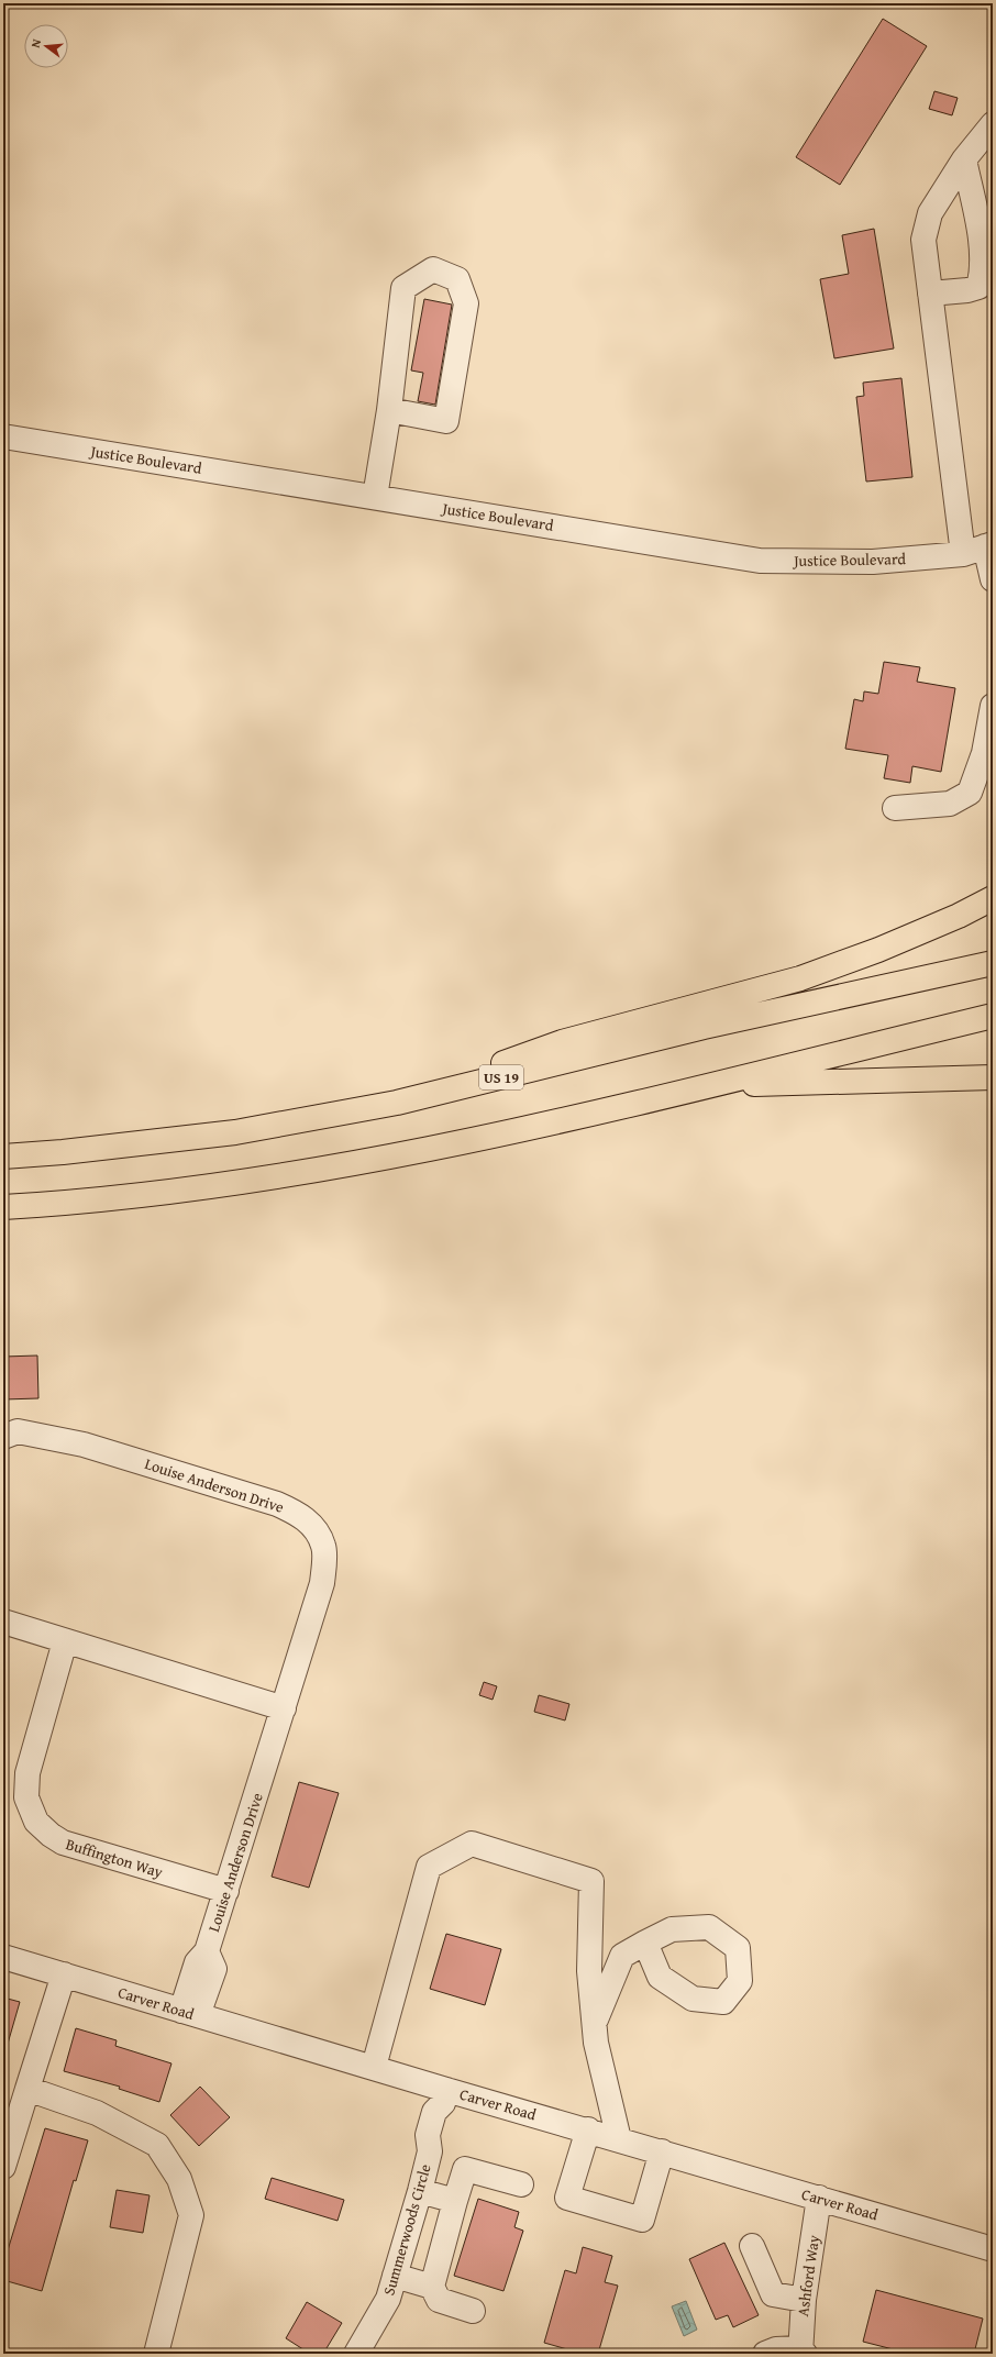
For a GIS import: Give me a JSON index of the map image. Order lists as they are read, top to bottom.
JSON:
{
  "streets": {
    "highway": ["US 19"],
    "street": [
      "Justice Boulevard",
      "Louise Anderson Drive",
      "Buffington Way",
      "Carver Road",
      "Summerwoods Circle",
      "Ashford Way"
    ]
  },
  "crossings": [
    ["Louise Anderson Drive", "Buffington Way"],
    ["Louise Anderson Drive", "Carver Road"],
    ["Carver Road", "Summerwoods Circle"],
    ["Carver Road", "Ashford Way"]
  ],
  "north": "left"
}
